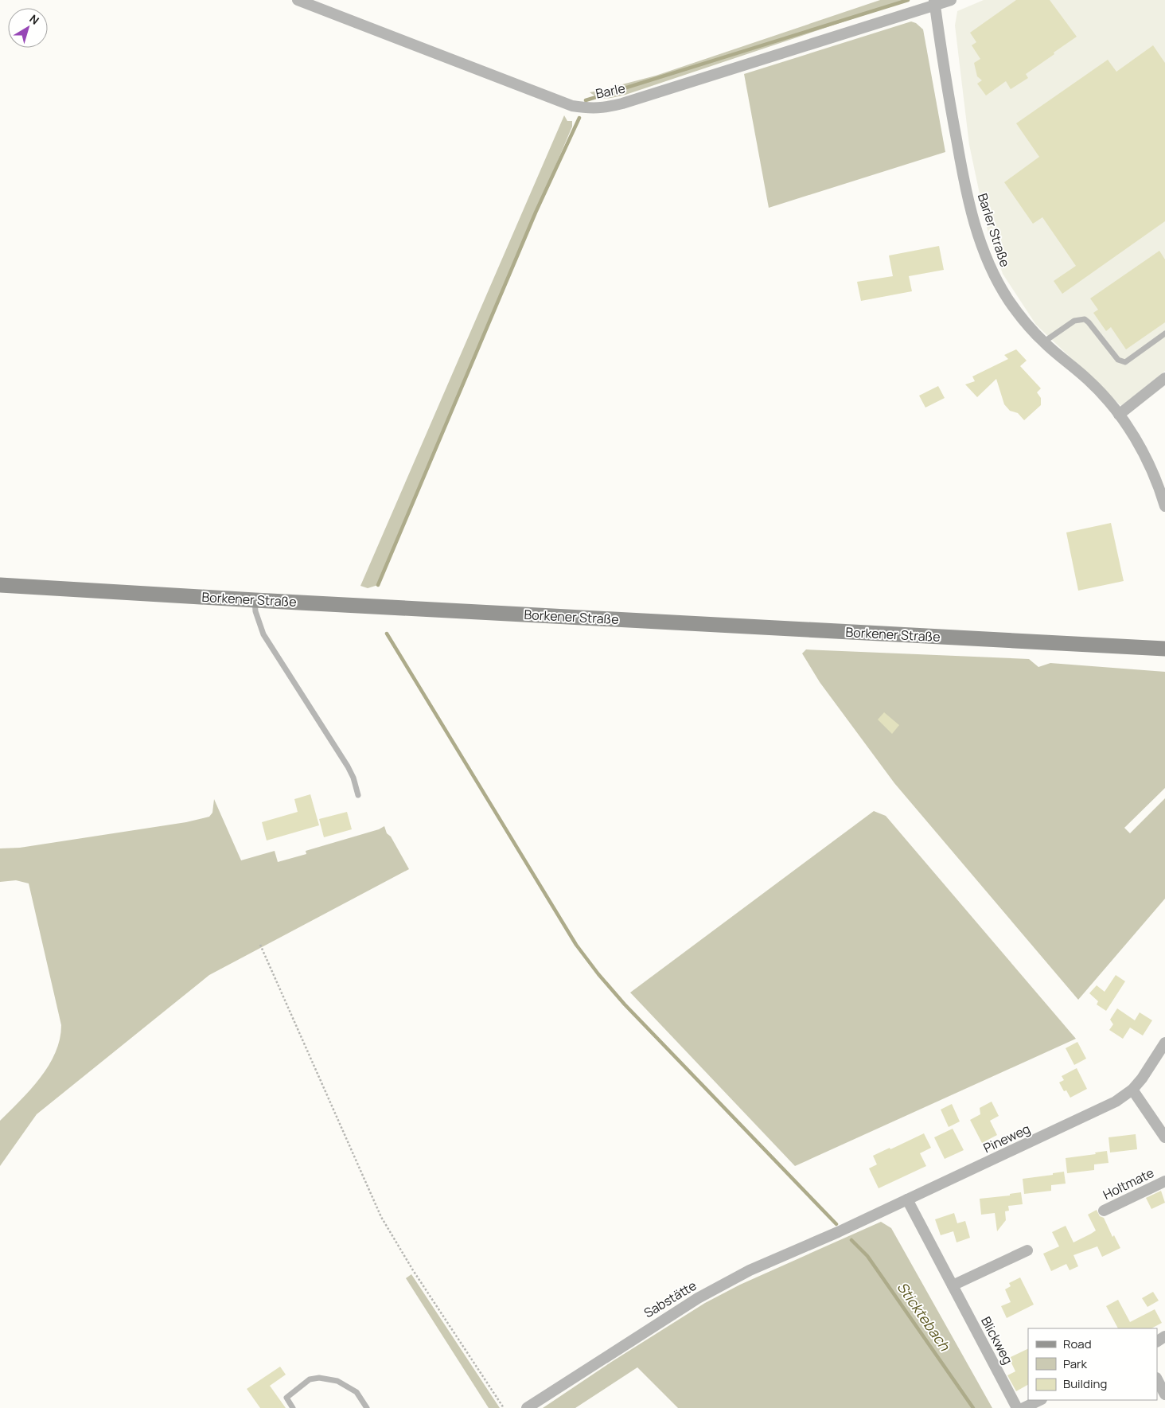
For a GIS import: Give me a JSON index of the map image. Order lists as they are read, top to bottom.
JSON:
{
  "streets": {
    "main road": ["Borkener Straße"],
    "street": [
      "Barle",
      "Barler Straße",
      "Pineweg",
      "Holtmate",
      "Sabstätte",
      "Blickweg"
    ]
  },
  "crossings": [
    ["Barle", "Barler Straße"],
    ["Pineweg", "Sabstätte"],
    ["Pineweg", "Blickweg"]
  ],
  "water": ["Sticktebach"],
  "legend": ["Road", "Park", "Building"],
  "north": "top right"
}
